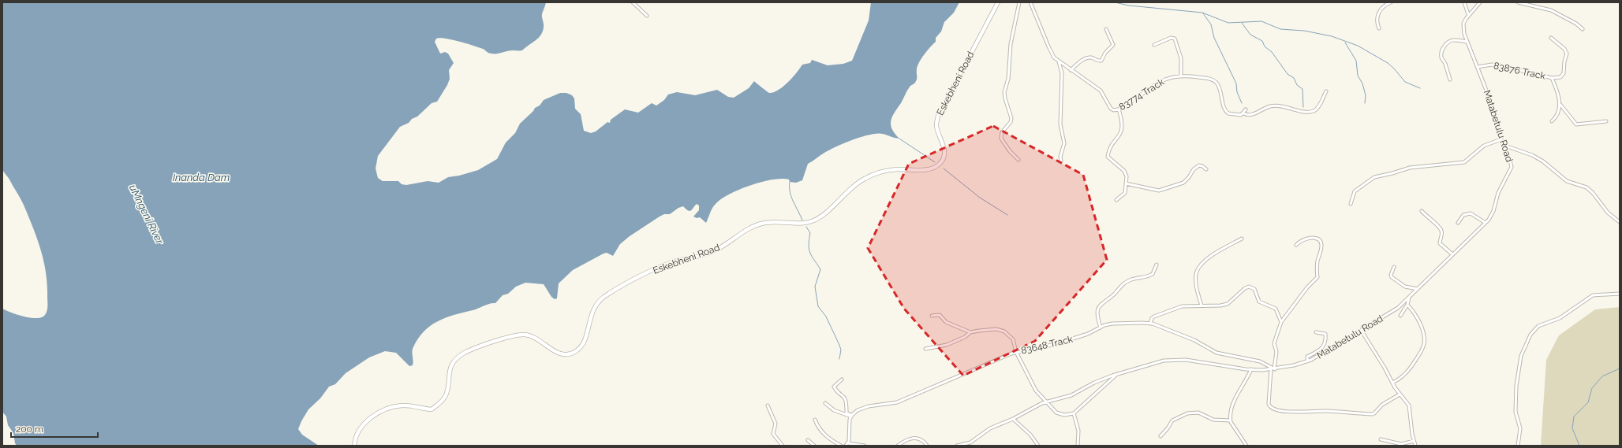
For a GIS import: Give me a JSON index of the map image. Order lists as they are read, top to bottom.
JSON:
{
  "streets": {
    "street": [
      "83876 Track",
      "Eskebheni Road",
      "83774 Track",
      "Matabetulu Road",
      "83648 Track"
    ]
  },
  "crossings": [
    ["83876 Track", "Matabetulu Road"],
    ["Matabetulu Road", "83648 Track"]
  ],
  "water": ["Inanda Dam", "uMngeni River"],
  "scale_bar": "200 m"
}
